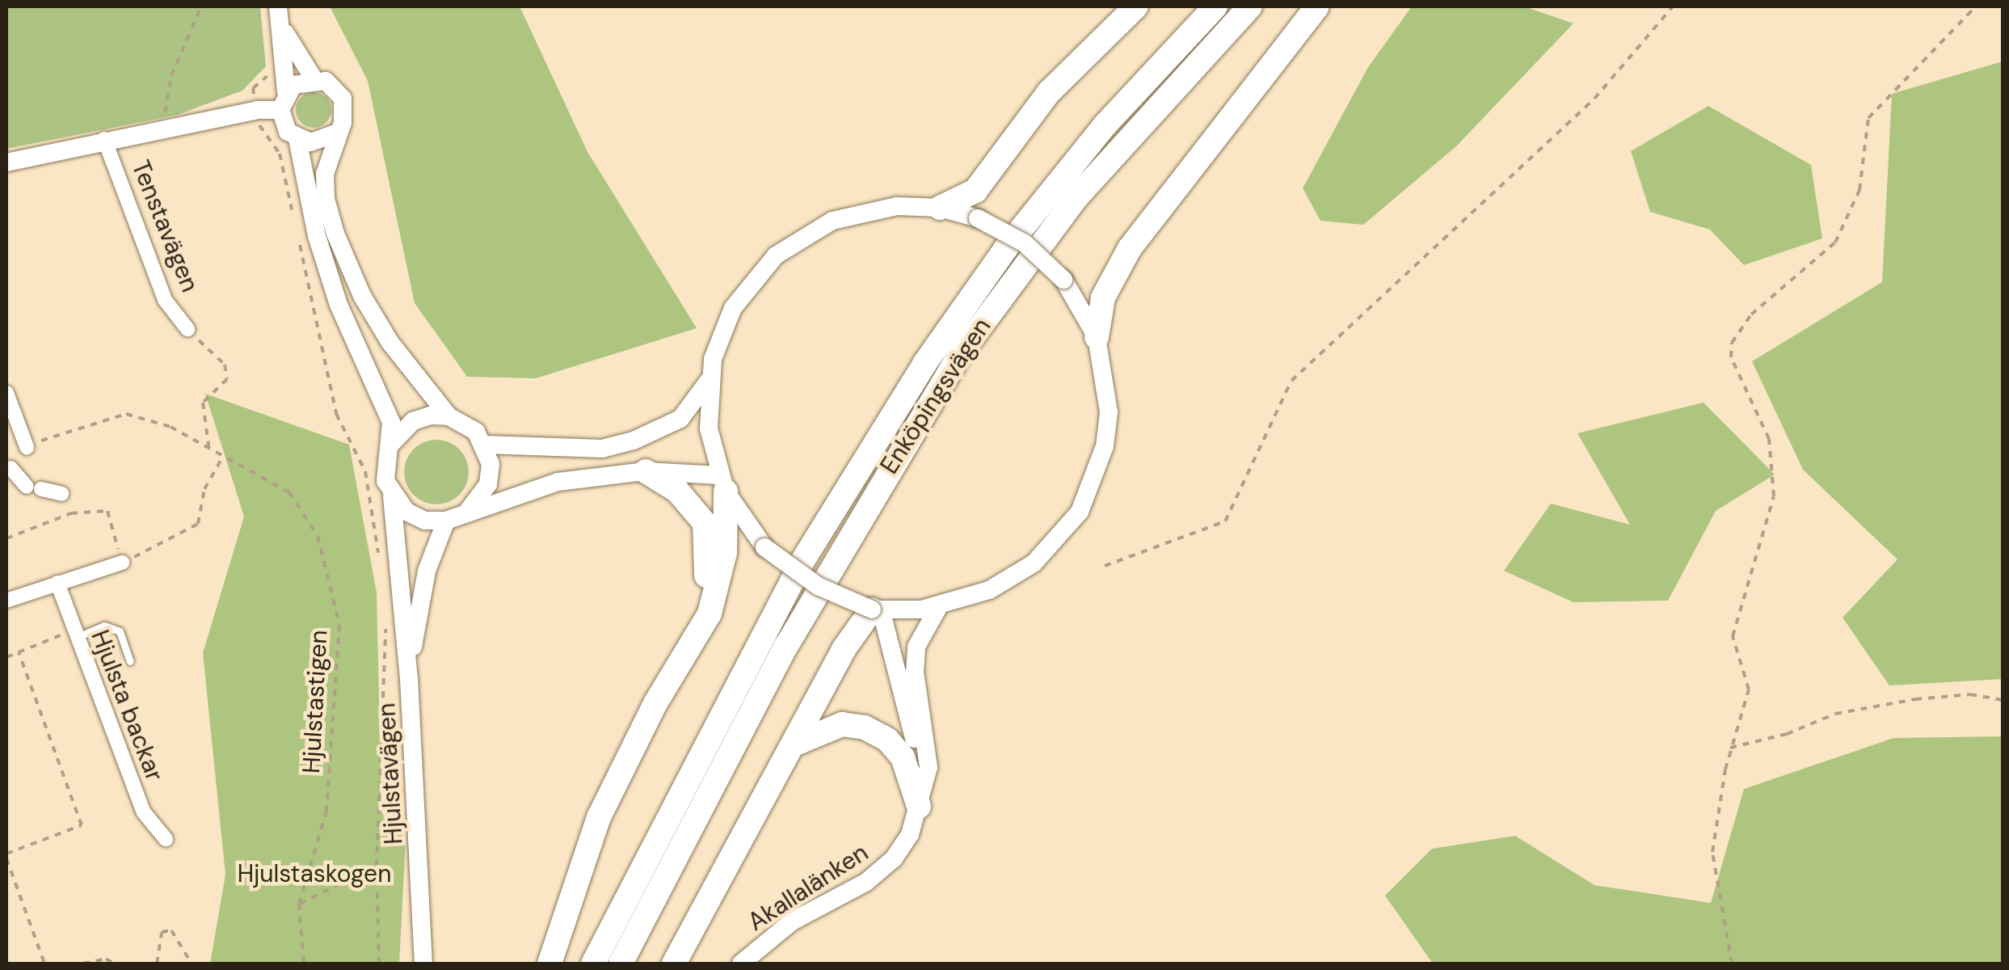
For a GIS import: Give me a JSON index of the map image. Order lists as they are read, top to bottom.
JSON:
{
  "streets": {
    "highway": ["Enköpingsvägen"],
    "main road": ["Tenstavägen", "Hjulstavägen", "Akallalänken"],
    "street": ["Hjulsta backar"],
    "path": ["Hjulstastigen"]
  },
  "parks": ["Hjulstaskogen"]
}
